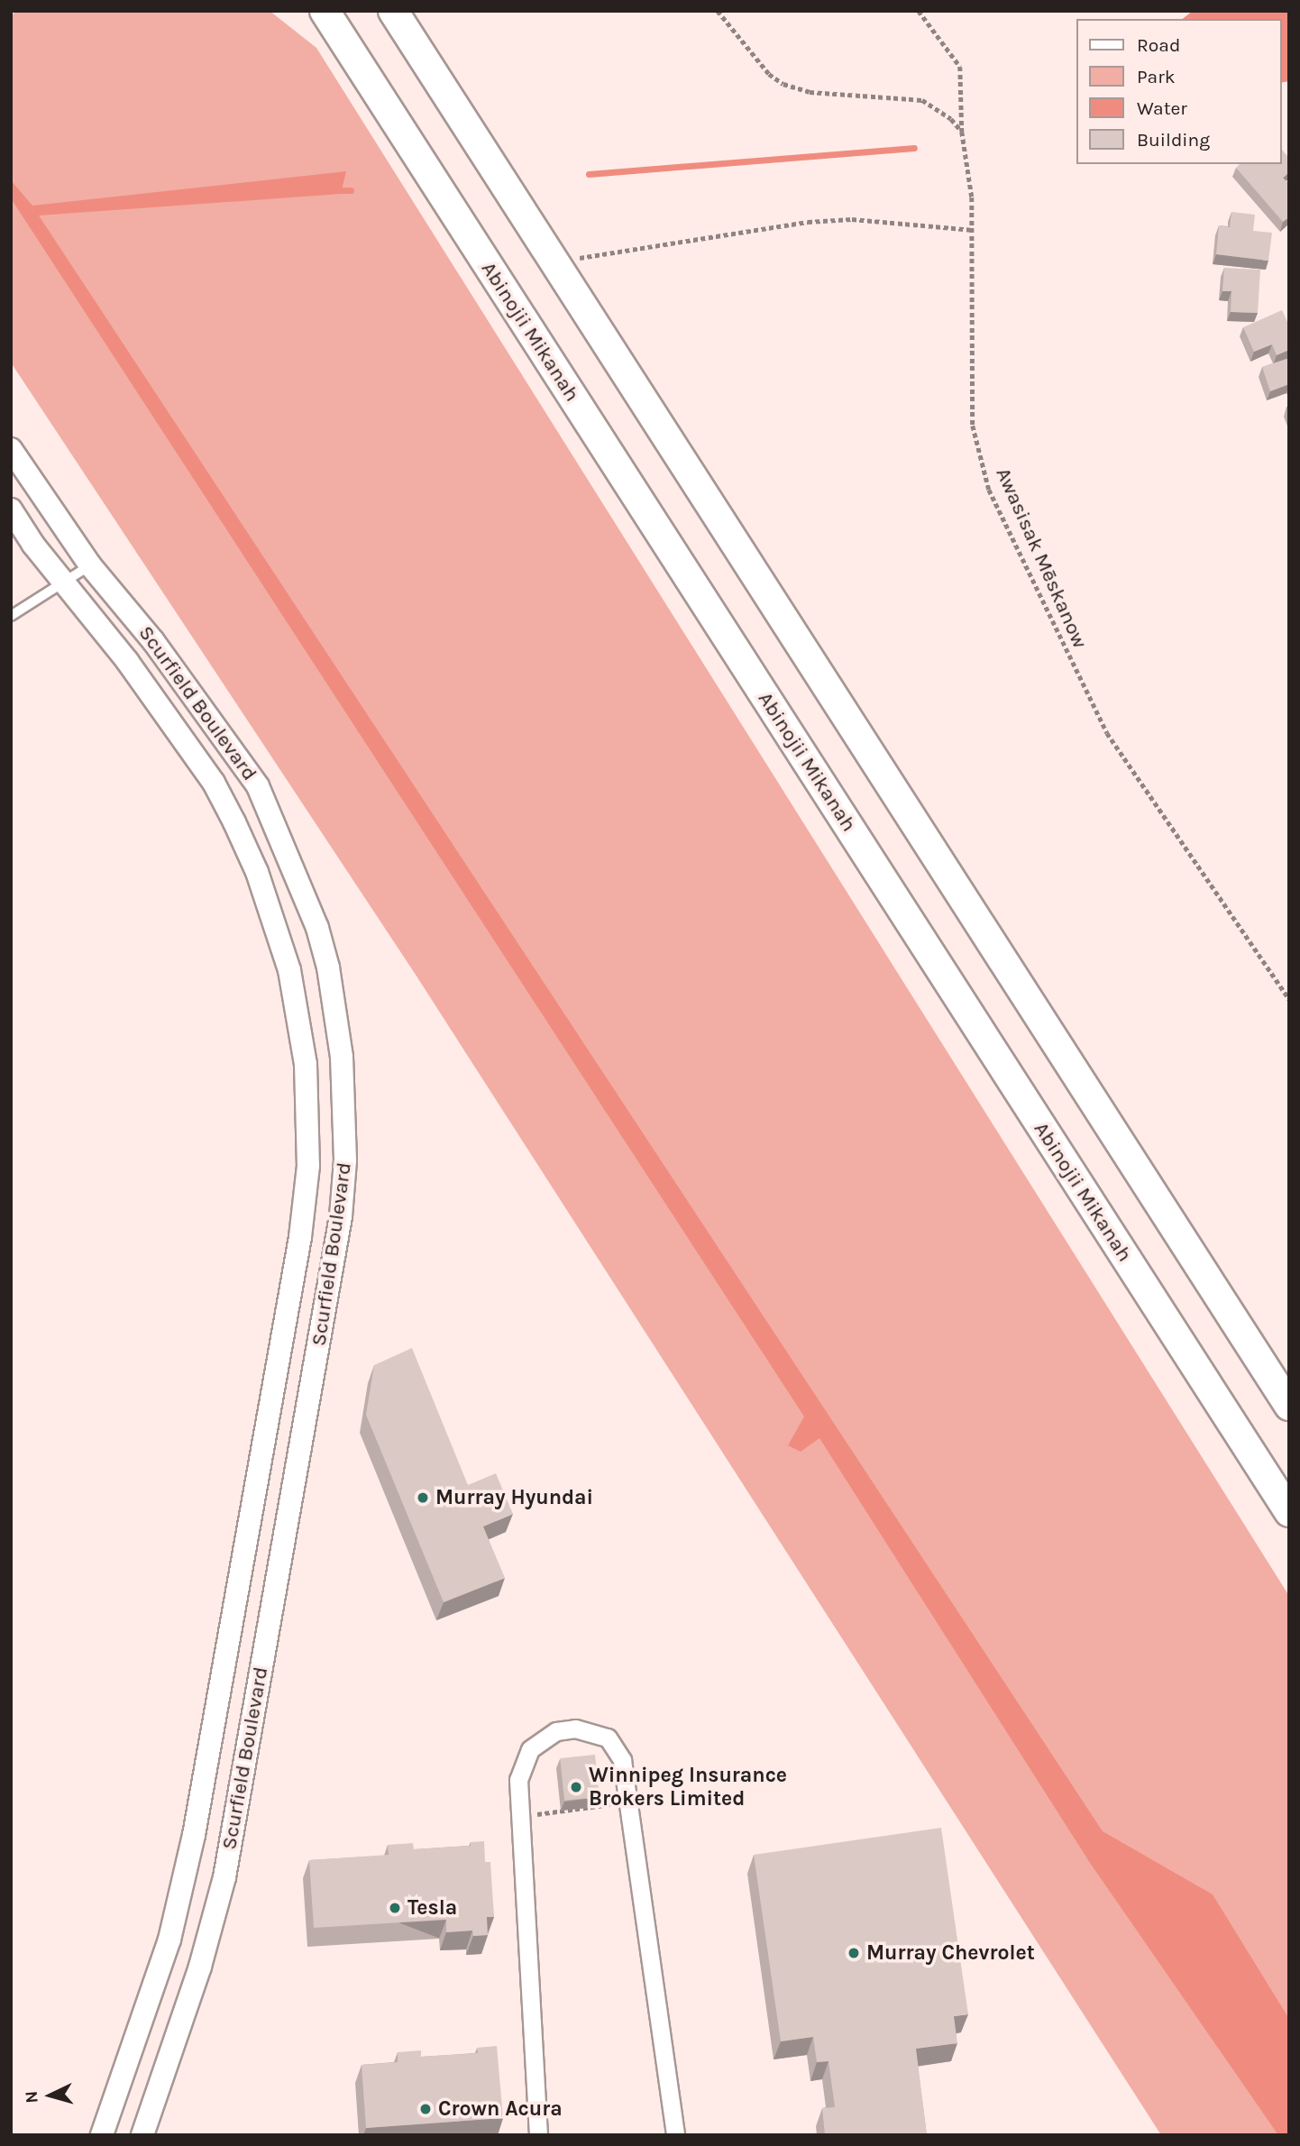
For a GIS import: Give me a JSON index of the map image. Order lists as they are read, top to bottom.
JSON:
{
  "streets": {
    "main road": ["Abinojii Mikanah"],
    "street": ["Scurfield Boulevard"],
    "path": ["Awasisak Mēskanow"]
  },
  "places": [
    "Murray Hyundai",
    "Winnipeg Insurance Brokers Limited",
    "Tesla",
    "Murray Chevrolet",
    "Crown Acura"
  ],
  "legend": [
    "Road",
    "Park",
    "Water",
    "Building"
  ],
  "north": "left"
}
